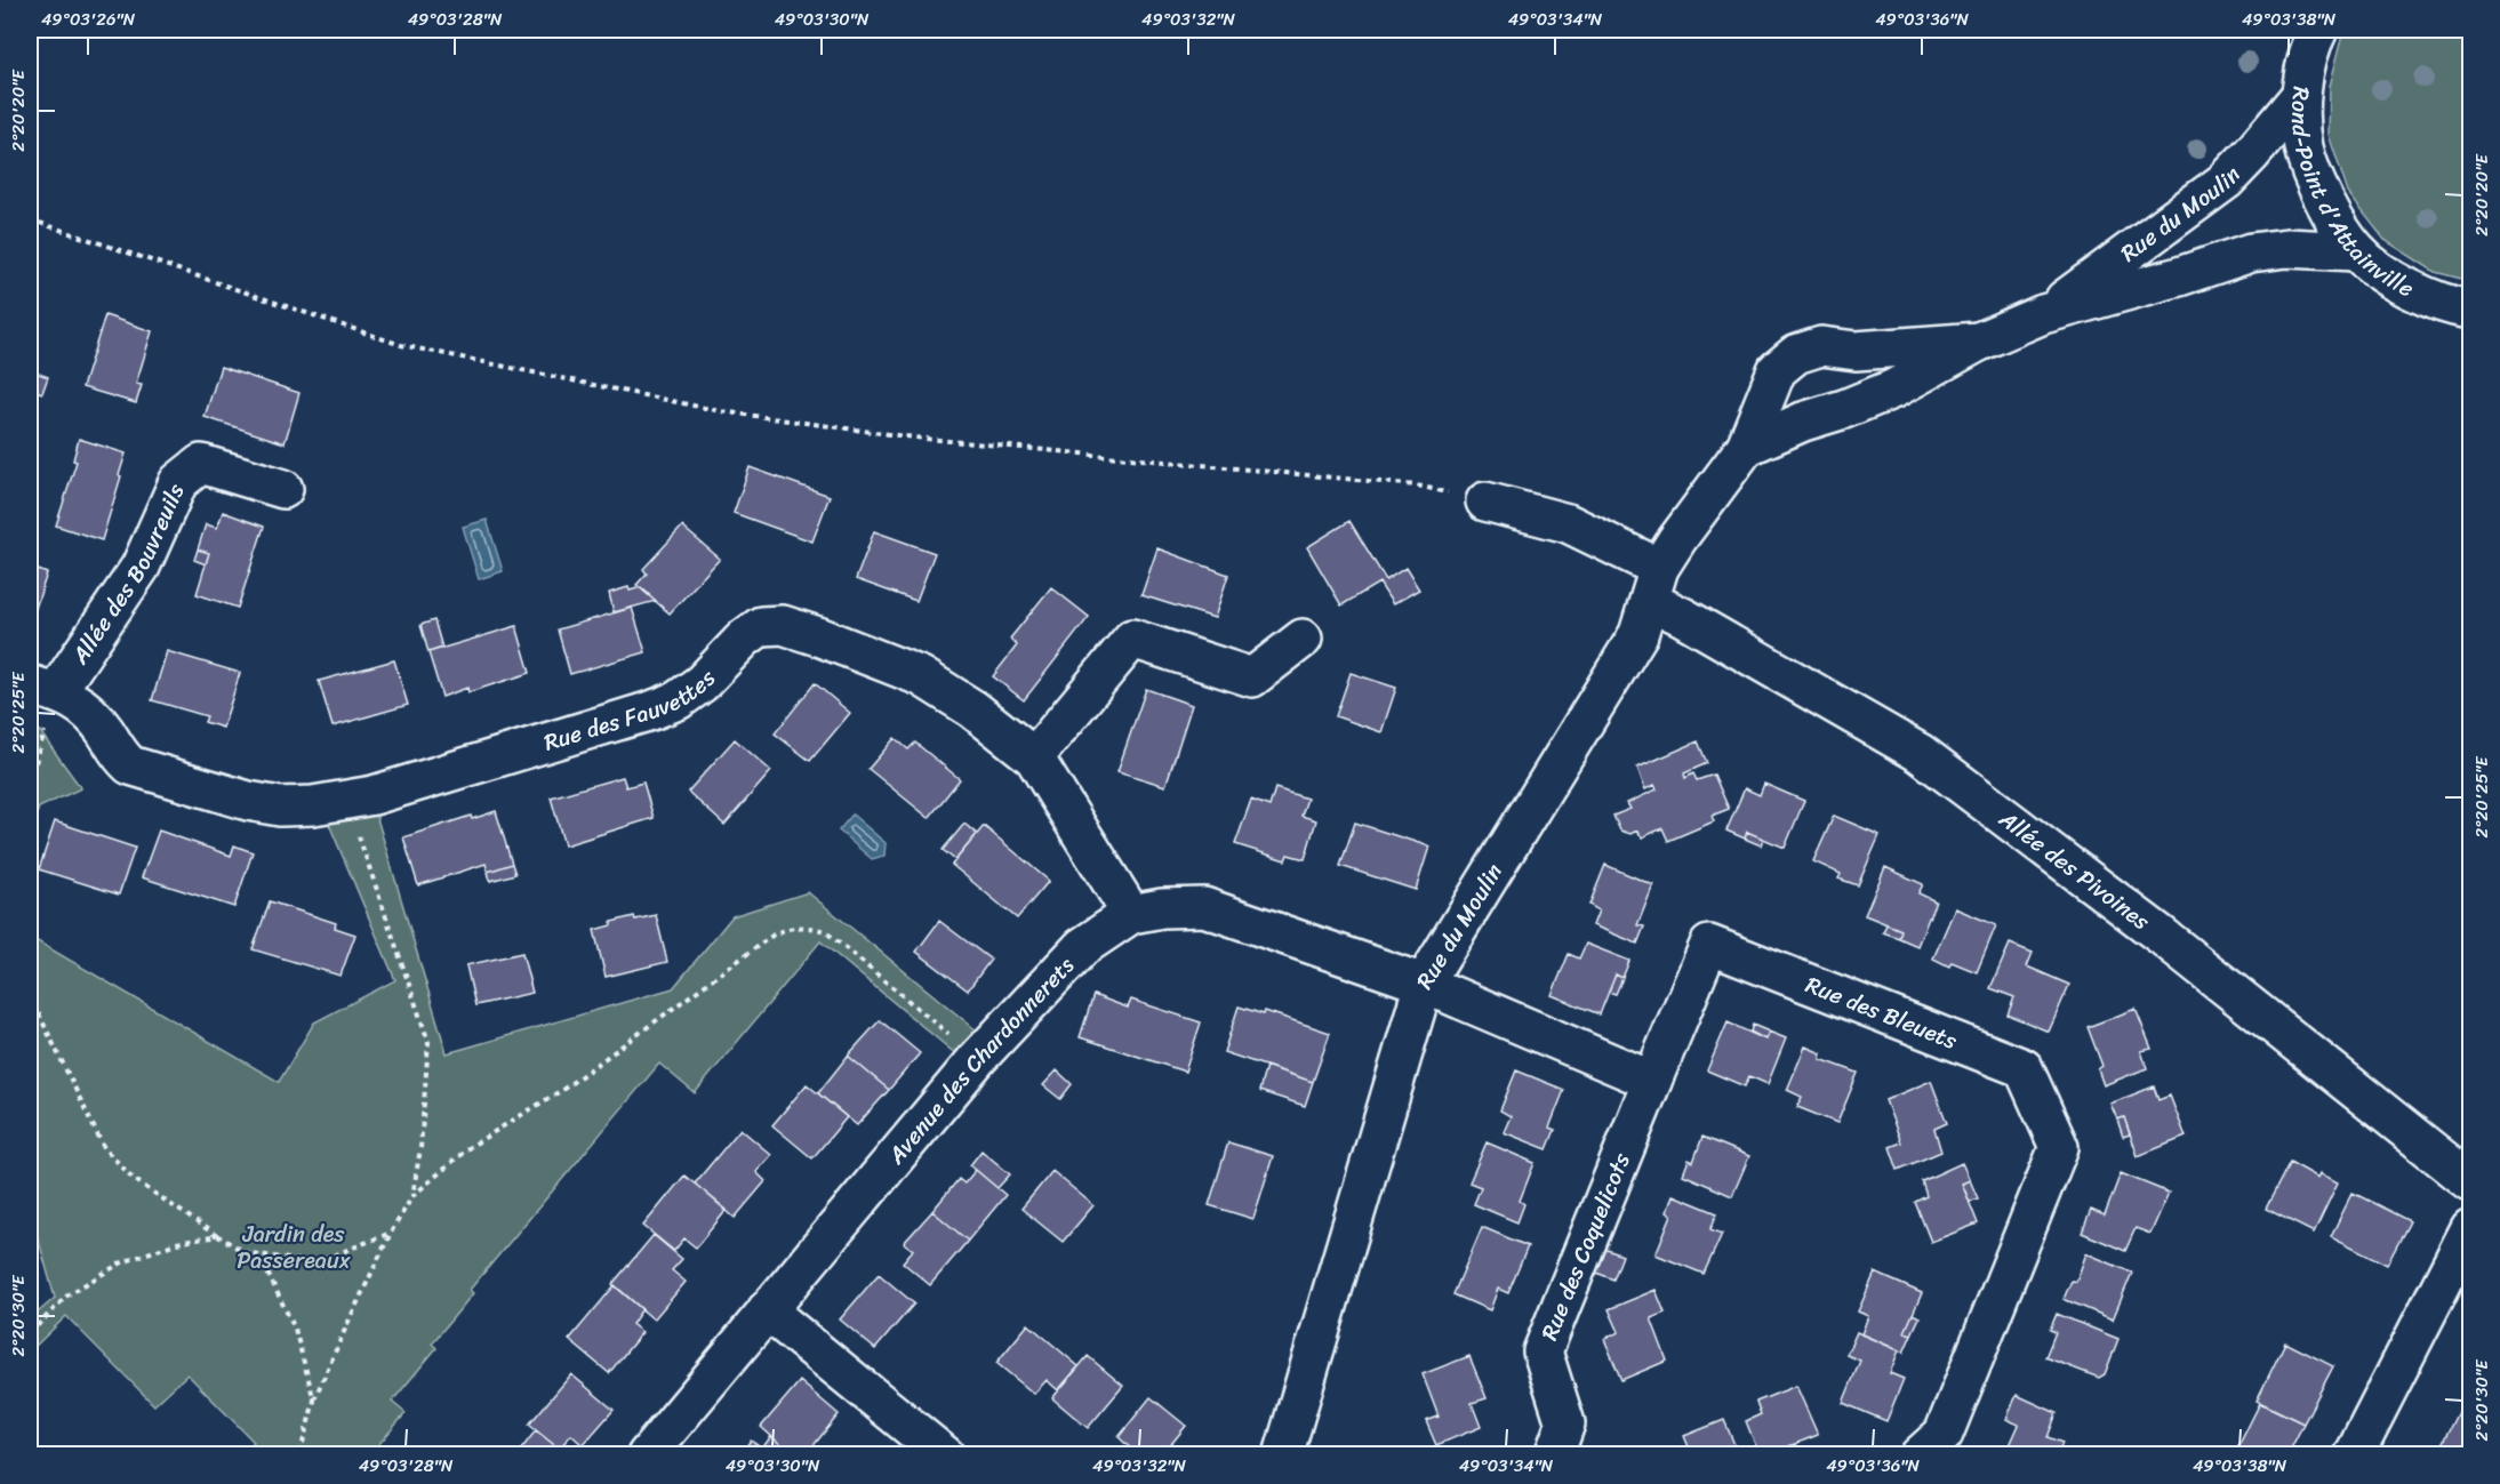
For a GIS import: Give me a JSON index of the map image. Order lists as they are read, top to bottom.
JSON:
{
  "streets": {
    "street": [
      "Rond-Point d'Attainville",
      "Rue du Moulin",
      "Allée des Bouvreuils",
      "Rue des Fauvettes",
      "Allée des Pivoines",
      "Rue des Bleuets",
      "Avenue des Chardonnerets",
      "Rue des Coquelicots"
    ]
  },
  "crossings": [
    ["Rond-Point d'Attainville", "Rue du Moulin"],
    ["Rue du Moulin", "Allée des Pivoines"],
    ["Rue du Moulin", "Avenue des Chardonnerets"],
    ["Allée des Bouvreuils", "Rue des Fauvettes"],
    ["Rue des Fauvettes", "Avenue des Chardonnerets"],
    ["Rue des Bleuets", "Rue des Coquelicots"]
  ],
  "parks": ["Jardin des Passereaux"],
  "coordinates": [
    "49°03'26\"N",
    "49°03'28\"N",
    "49°03'30\"N",
    "49°03'32\"N",
    "49°03'34\"N",
    "49°03'36\"N",
    "49°03'38\"N",
    "2°20'20\"E",
    "2°20'25\"E",
    "2°20'30\"E"
  ]
}
